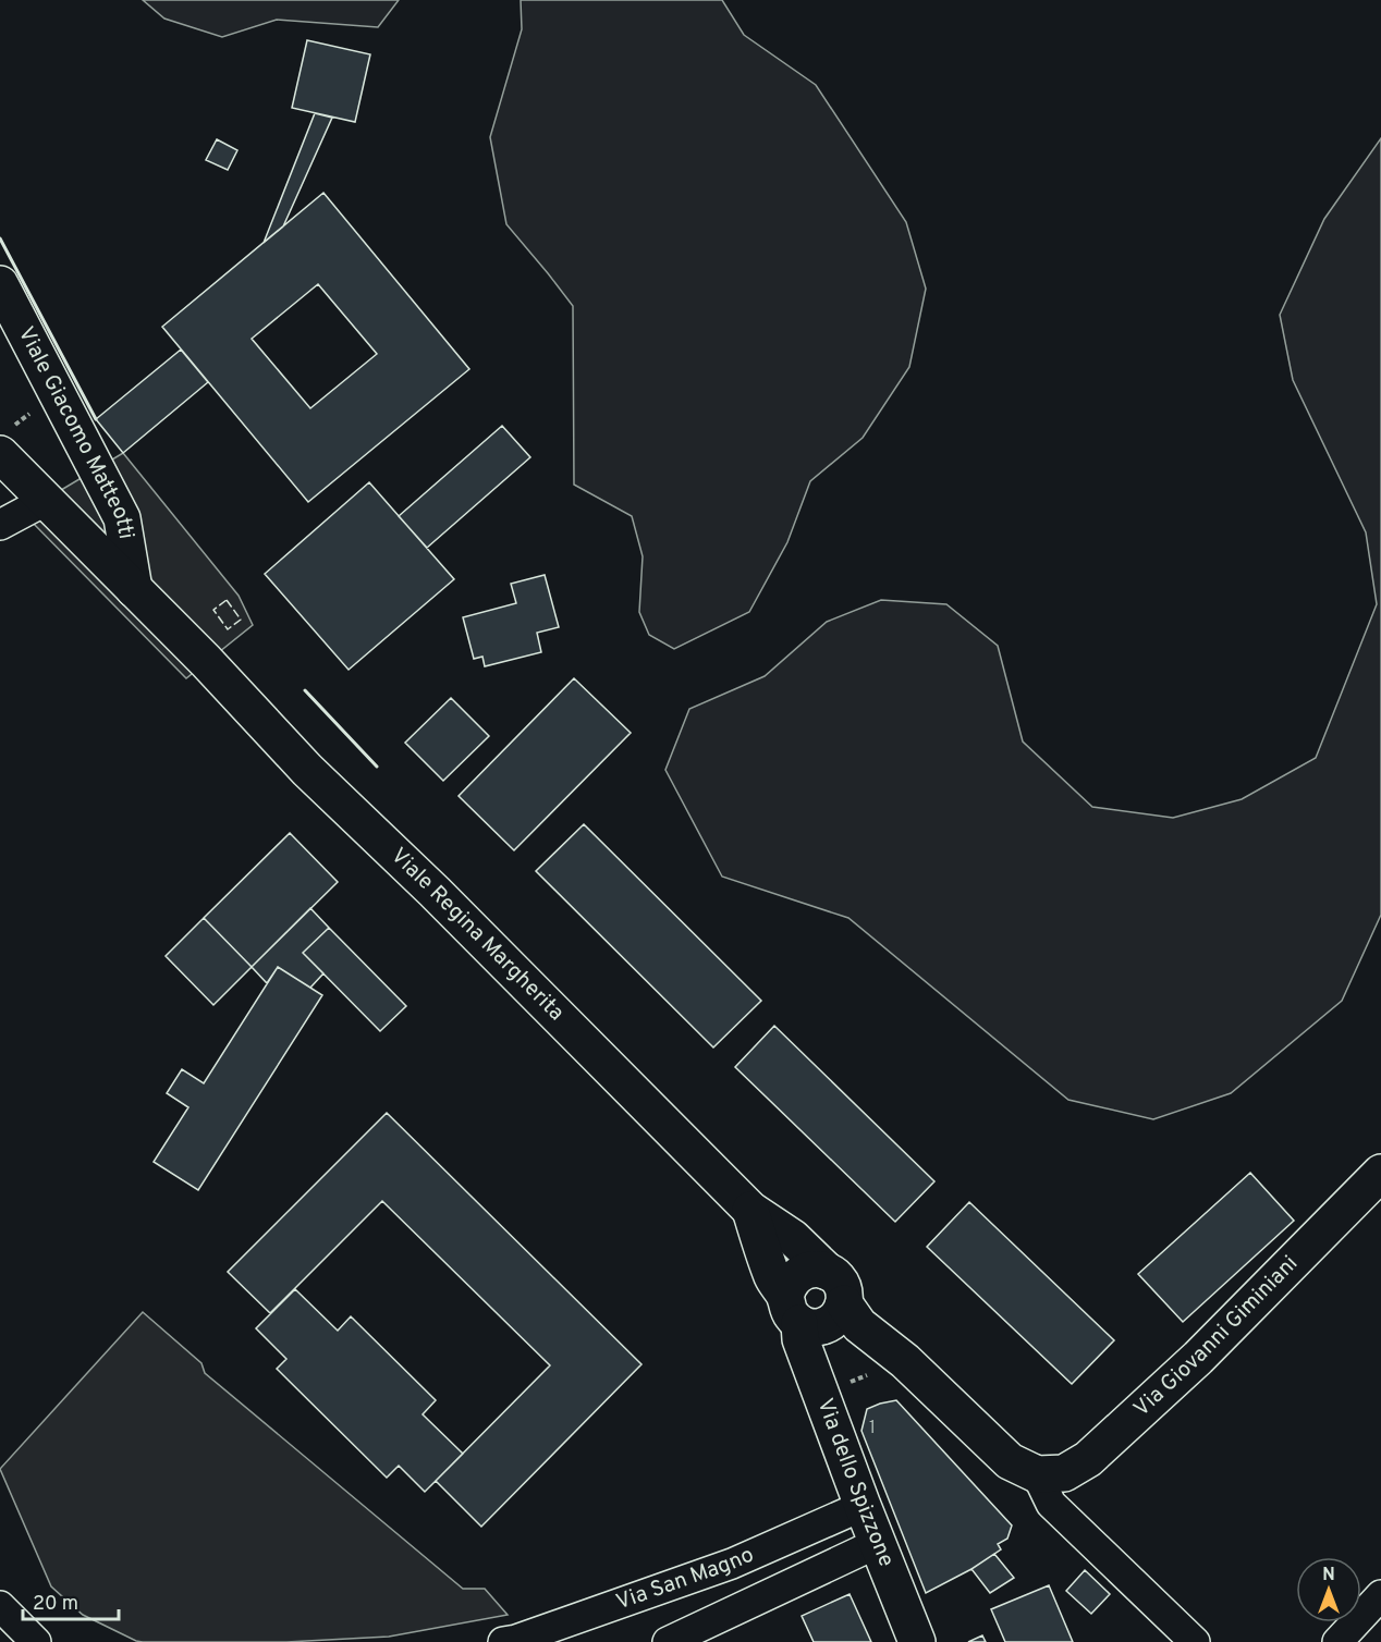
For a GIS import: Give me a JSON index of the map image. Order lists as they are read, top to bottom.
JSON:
{
  "streets": {
    "street": [
      "Viale Giacomo Matteotti",
      "Viale Regina Margherita",
      "Via Giovanni Giminiani",
      "Via dello Spizzone",
      "Via San Magno"
    ]
  },
  "crossings": [
    ["Viale Giacomo Matteotti", "Viale Regina Margherita"],
    ["Viale Regina Margherita", "Via Giovanni Giminiani"],
    ["Viale Regina Margherita", "Via dello Spizzone"],
    ["Via dello Spizzone", "Via San Magno"]
  ],
  "house_numbers": ["1"],
  "scale_bar": "20 m",
  "north": "top"
}
